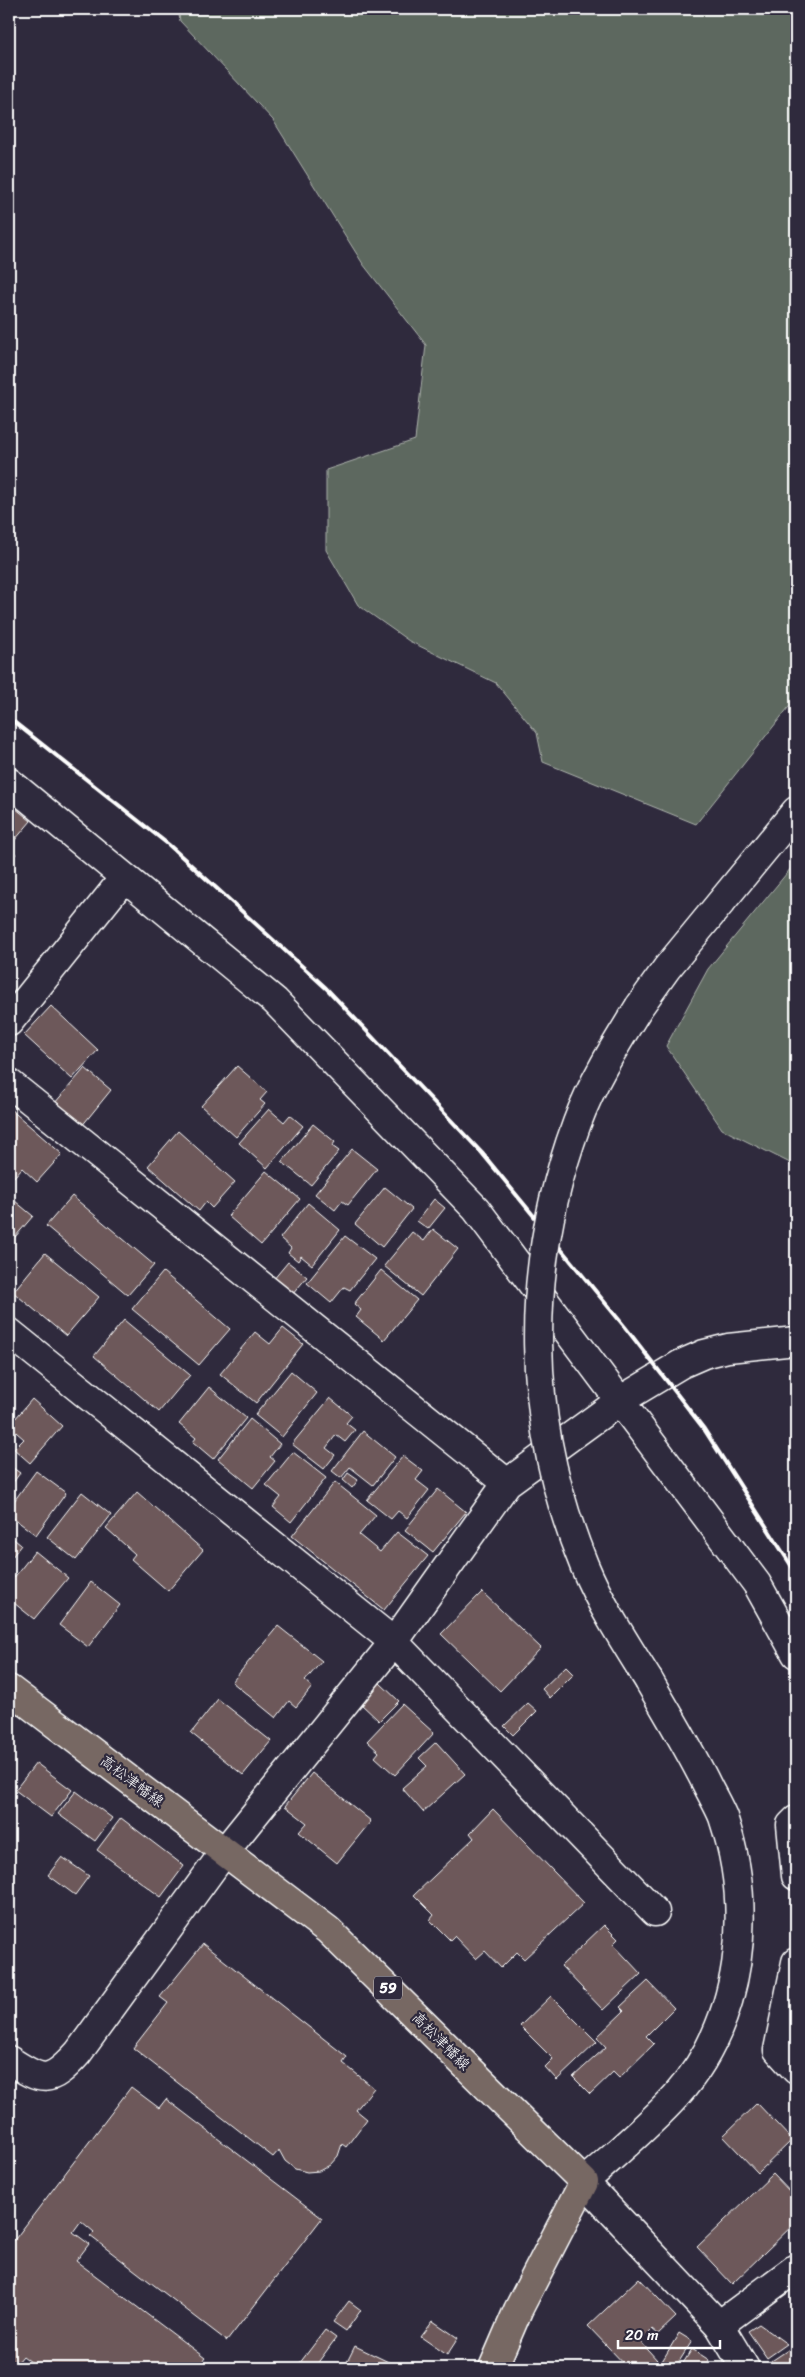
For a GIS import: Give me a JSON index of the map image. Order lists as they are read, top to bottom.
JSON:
{
  "streets": {
    "main road": ["高松津幡線", "59"]
  },
  "scale_bar": "20 m"
}
